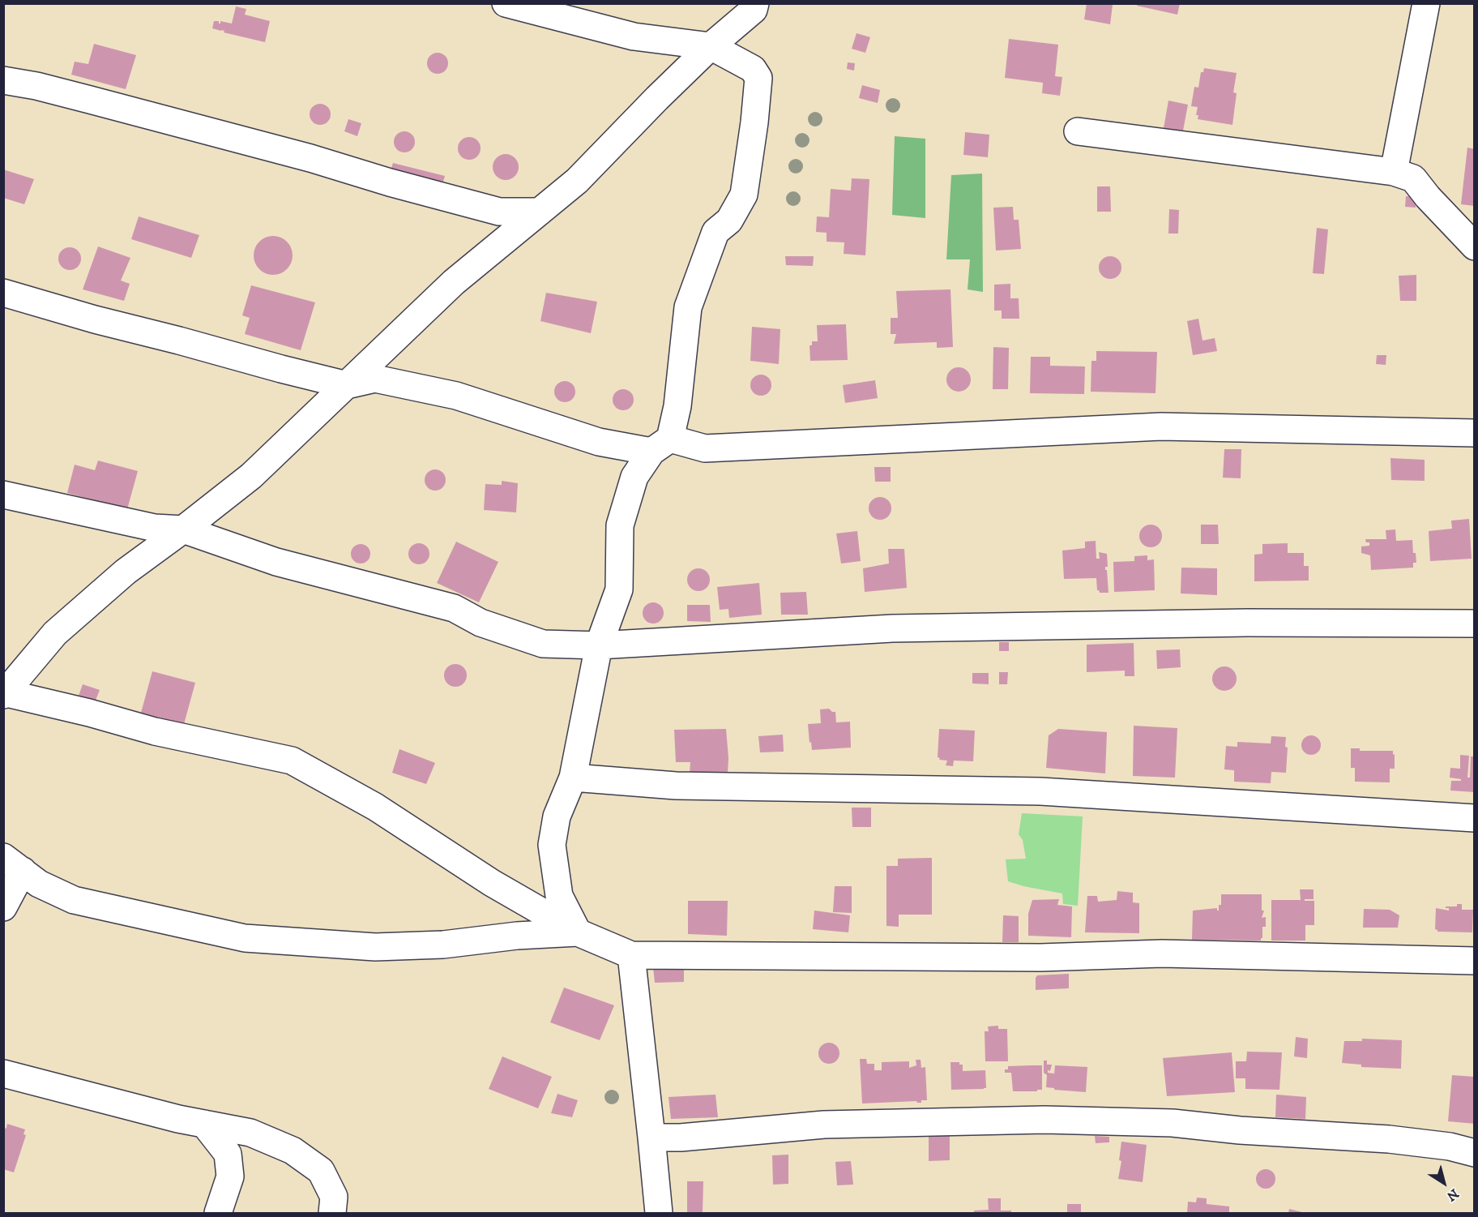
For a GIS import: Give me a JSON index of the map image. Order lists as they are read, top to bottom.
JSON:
{
  "north": "bottom right"
}
